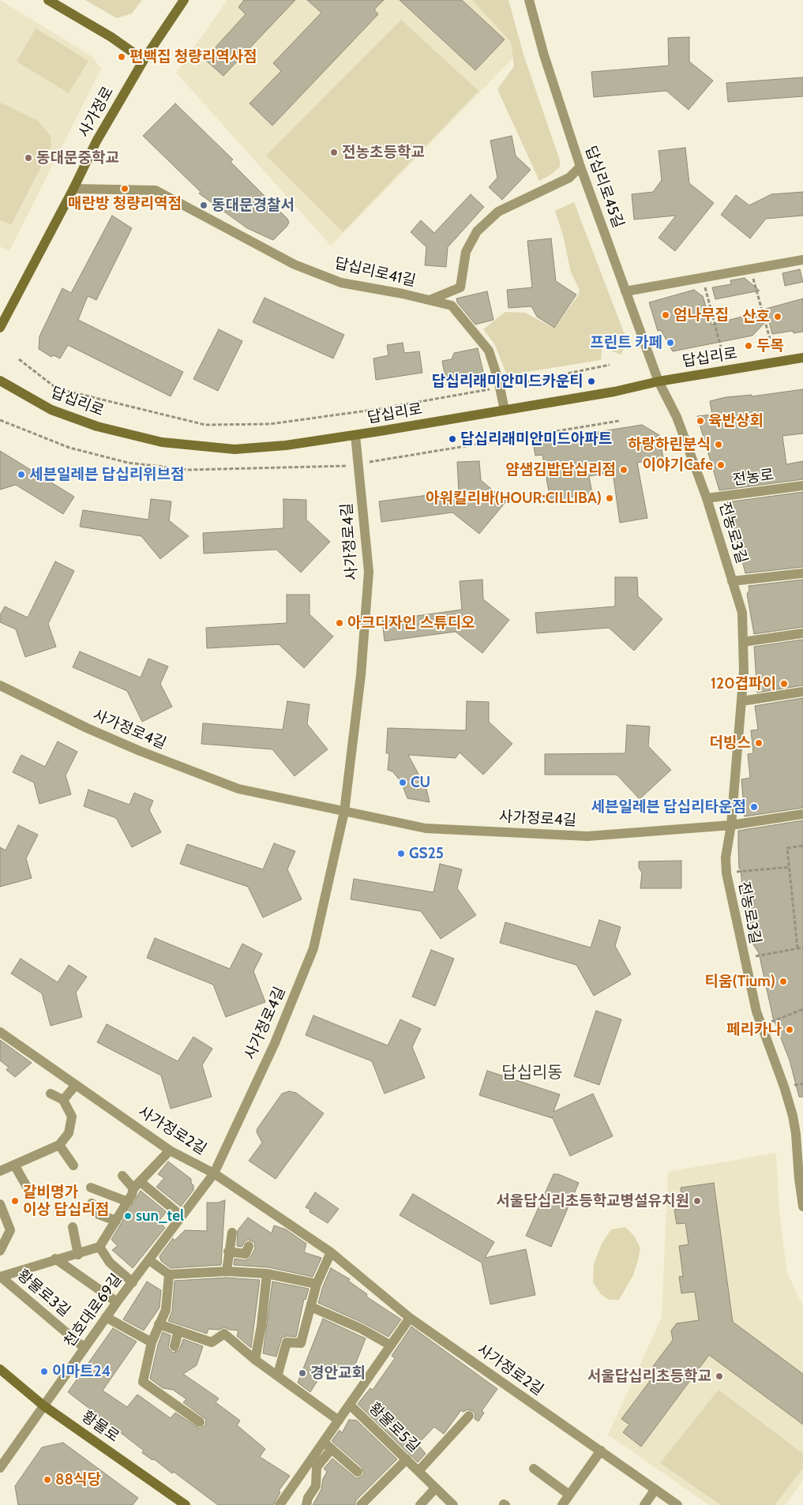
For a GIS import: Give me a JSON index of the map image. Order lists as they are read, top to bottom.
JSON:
{
  "streets": {
    "main road": ["사가정로", "답십리로", "황물로"],
    "street": [
      "답십리로45길",
      "답십리로41길",
      "전농로",
      "전농로3길",
      "사가정로4길",
      "사가정로2길",
      "황물로3길",
      "천호대로69길",
      "황물로5길"
    ]
  },
  "crossings": [
    ["사가정로", "답십리로41길"],
    ["답십리로45길", "답십리로"],
    ["답십리로45길", "전농로3길"],
    ["답십리로41길", "답십리로"],
    ["답십리로", "전농로3길"],
    ["답십리로", "사가정로4길"],
    ["전농로", "전농로3길"],
    ["전농로3길", "사가정로4길"],
    ["사가정로4길", "사가정로2길"],
    ["사가정로4길", "천호대로69길"],
    ["사가정로2길", "천호대로69길"],
    ["황물로3길", "천호대로69길"],
    ["천호대로69길", "황물로"]
  ],
  "districts": ["답십리동"],
  "places": [
    "편백집 청량리역사점",
    "전농초등학교",
    "동대문중학교",
    "매란방 청량리역점",
    "동대문경찰서",
    "엄나무집",
    "산호",
    "프린트 카페",
    "두목",
    "답십리래미안미드카운티",
    "육반상회",
    "답십리래미안미드아파트",
    "하랑하린분식",
    "이야기Cafe",
    "얌샘김밥답십리점",
    "세븐일레븐 답십리위브점",
    "아워킬리바(HOUR:CILLIBA)",
    "아크디자인 스튜디오",
    "120겹파이",
    "더빙스",
    "CU",
    "세븐일레븐 답십리타운점",
    "GS25",
    "티움(Tium)",
    "페리카나",
    "갈비명가 이상 답십리점",
    "서울답십리초등학교병설유치원",
    "sun_tel",
    "이마트24",
    "경안교회",
    "서울답십리초등학교",
    "88식당"
  ]
}
